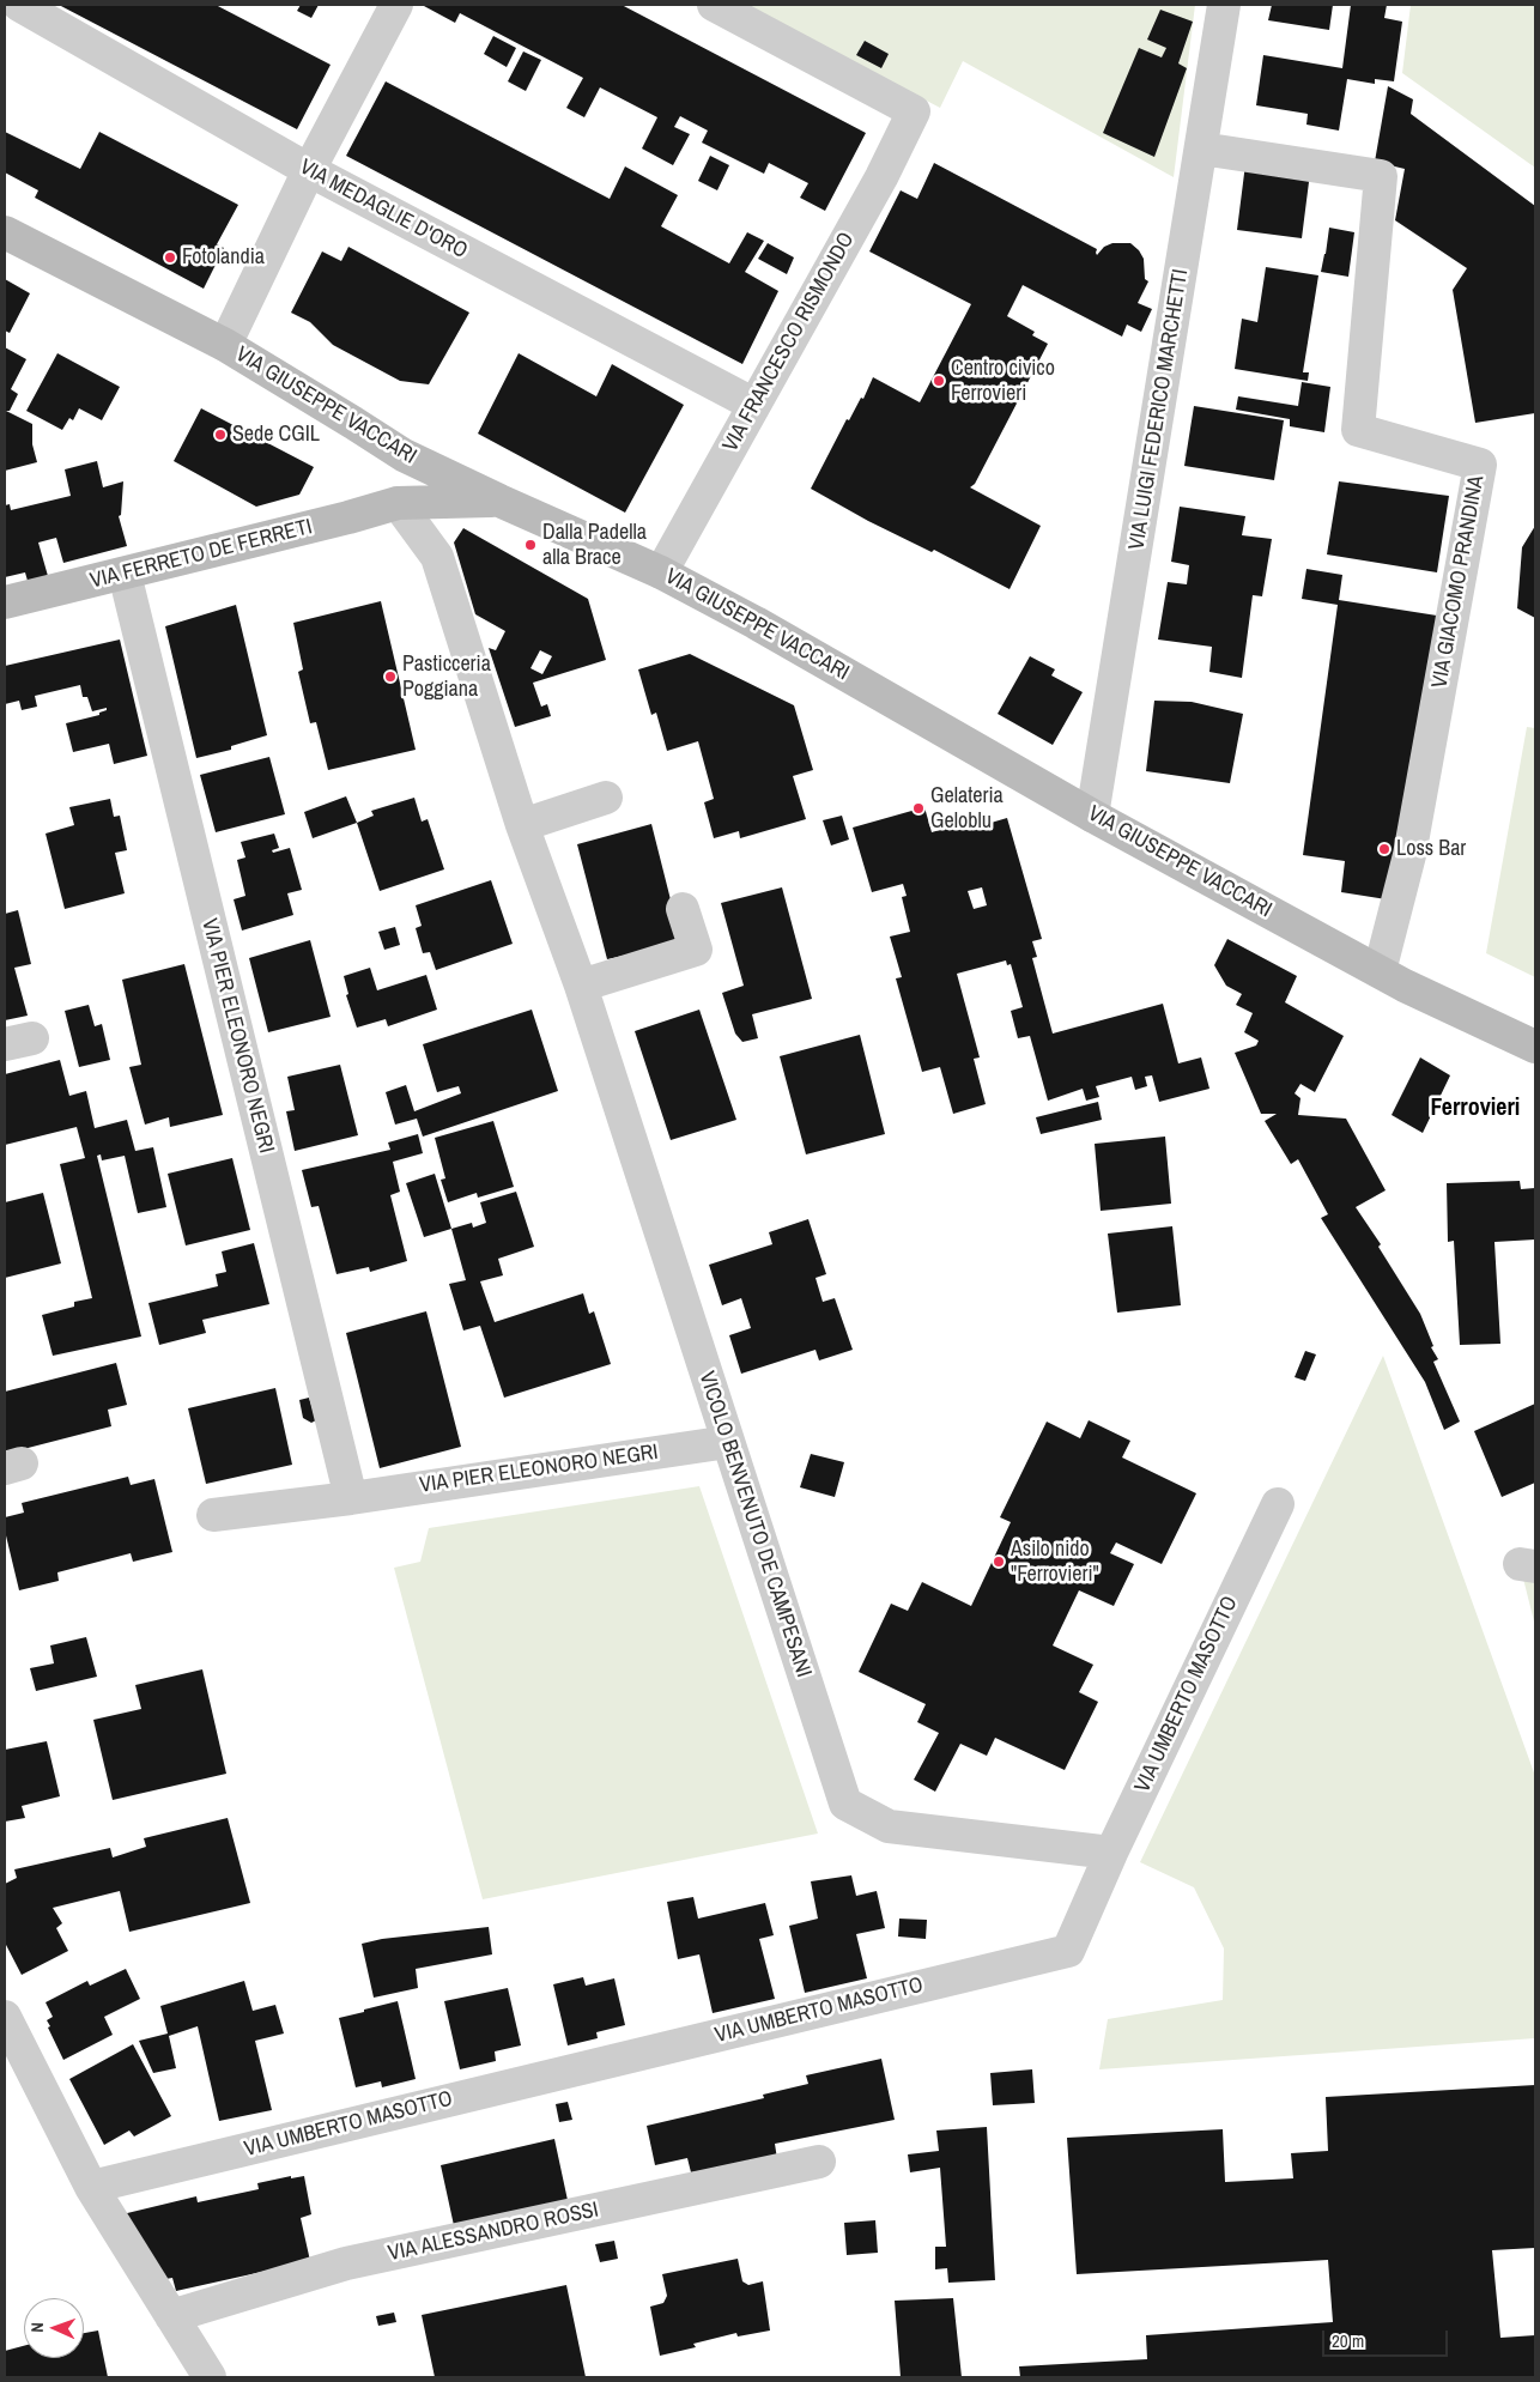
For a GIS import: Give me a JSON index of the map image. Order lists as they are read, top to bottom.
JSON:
{
  "streets": {
    "main road": ["VIA GIUSEPPE VACCARI", "VIA FERRETO DE FERRETI"],
    "street": [
      "VIA MEDAGLIE D'ORO",
      "VIA FRANCESCO RISMONDO",
      "VIA LUIGI FEDERICO MARCHETTI",
      "VIA GIACOMO PRANDINA",
      "VIA PIER ELEONORO NEGRI",
      "VICOLO BENVENUTO DE CAMPESANI",
      "VIA UMBERTO MASOTTO",
      "VIA ALESSANDRO ROSSI"
    ]
  },
  "crossings": [
    ["VIA MEDAGLIE D'ORO", "VIA FRANCESCO RISMONDO"],
    ["VIA FRANCESCO RISMONDO", "VIA GIUSEPPE VACCARI"],
    ["VIA GIUSEPPE VACCARI", "VIA LUIGI FEDERICO MARCHETTI"],
    ["VIA GIUSEPPE VACCARI", "VIA FERRETO DE FERRETI"],
    ["VIA GIUSEPPE VACCARI", "VIA GIACOMO PRANDINA"],
    ["VIA LUIGI FEDERICO MARCHETTI", "VIA GIACOMO PRANDINA"],
    ["VIA FERRETO DE FERRETI", "VIA PIER ELEONORO NEGRI"],
    ["VIA FERRETO DE FERRETI", "VICOLO BENVENUTO DE CAMPESANI"],
    ["VIA PIER ELEONORO NEGRI", "VICOLO BENVENUTO DE CAMPESANI"],
    ["VICOLO BENVENUTO DE CAMPESANI", "VIA UMBERTO MASOTTO"]
  ],
  "districts": ["Ferrovieri"],
  "places": [
    "Fotolandia",
    "Centro civico Ferrovieri",
    "Sede CGIL",
    "Dalla Padella alla Brace",
    "Pasticceria Poggiana",
    "Gelateria Geloblu",
    "Loss Bar",
    "Asilo nido \"Ferrovieri\""
  ],
  "scale_bar": "20 m",
  "north": "left"
}
